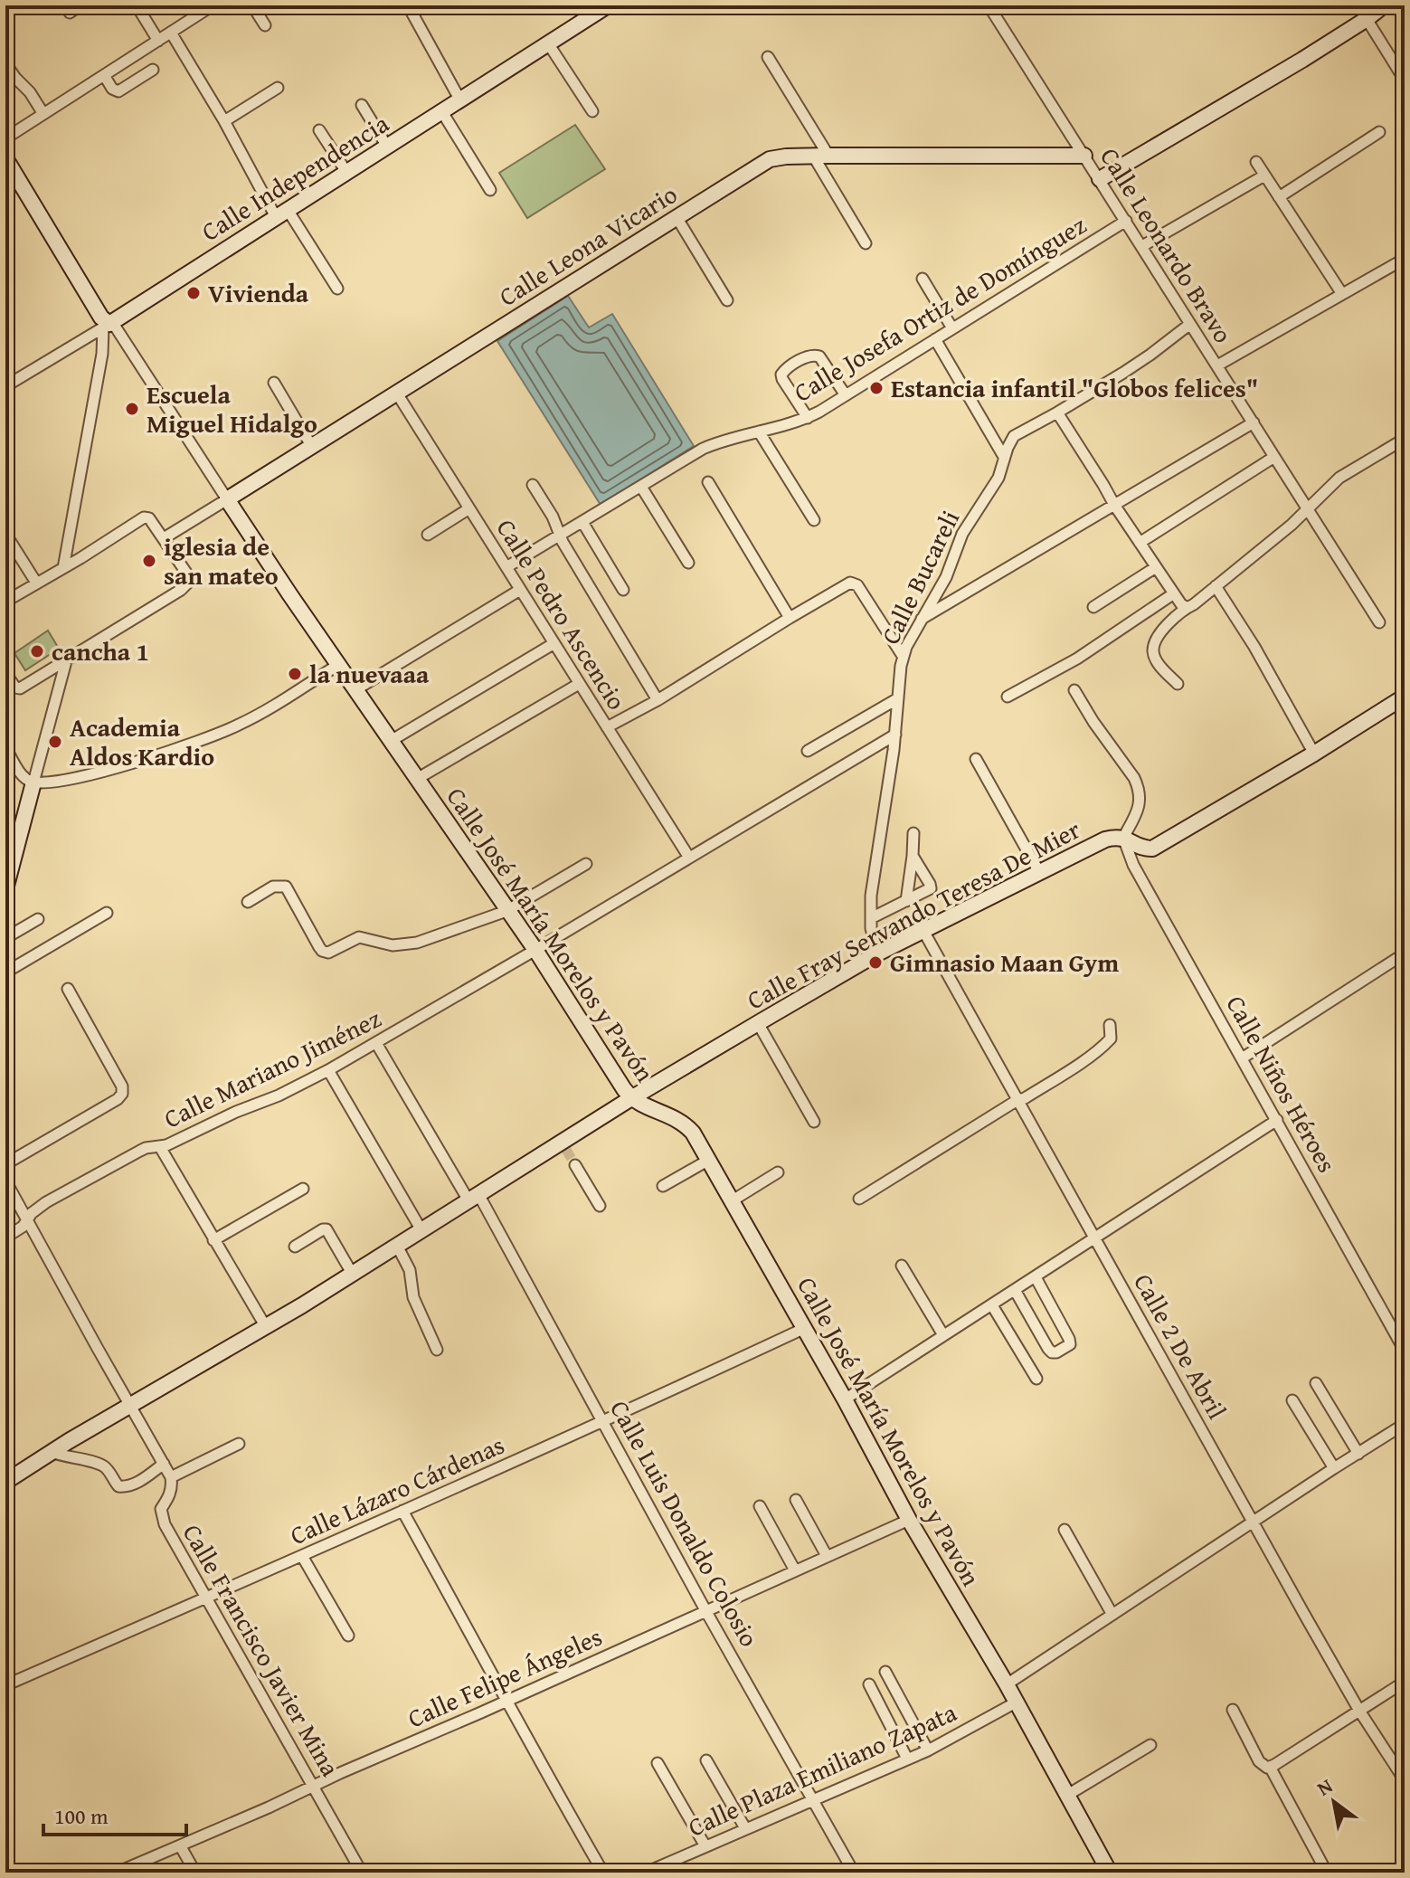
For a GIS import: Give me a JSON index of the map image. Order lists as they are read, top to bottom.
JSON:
{
  "streets": {
    "main road": [
      "Calle Independencia",
      "Calle Leona Vicario",
      "Calle Fray Servando Teresa De Mier",
      "Calle José María Morelos y Pavón"
    ],
    "street": [
      "Calle Leonardo Bravo",
      "Calle Josefa Ortiz de Domínguez",
      "Calle Bucareli",
      "Calle Pedro Ascencio",
      "Calle Mariano Jiménez",
      "Calle Niños Héroes",
      "Calle 2 De Abril",
      "Calle Lázaro Cárdenas",
      "Calle Luis Donaldo Colosio",
      "Calle Francisco Javier Mina",
      "Calle Felipe Ángeles",
      "Calle Plaza Emiliano Zapata"
    ]
  },
  "crossings": [
    ["Calle Independencia", "Calle José María Morelos y Pavón"],
    ["Calle Leona Vicario", "Calle Leonardo Bravo"],
    ["Calle Leona Vicario", "Calle Pedro Ascencio"],
    ["Calle Leona Vicario", "Calle José María Morelos y Pavón"],
    ["Calle Leonardo Bravo", "Calle Josefa Ortiz de Domínguez"],
    ["Calle Leonardo Bravo", "Calle Bucareli"],
    ["Calle Josefa Ortiz de Domínguez", "Calle Pedro Ascencio"],
    ["Calle Bucareli", "Calle Fray Servando Teresa De Mier"],
    ["Calle Bucareli", "Calle Mariano Jiménez"],
    ["Calle Pedro Ascencio", "Calle Mariano Jiménez"],
    ["Calle Fray Servando Teresa De Mier", "Calle José María Morelos y Pavón"],
    ["Calle Fray Servando Teresa De Mier", "Calle Niños Héroes"],
    ["Calle Fray Servando Teresa De Mier", "Calle 2 De Abril"],
    ["Calle Fray Servando Teresa De Mier", "Calle Luis Donaldo Colosio"],
    ["Calle José María Morelos y Pavón", "Calle Mariano Jiménez"],
    ["Calle José María Morelos y Pavón", "Calle Lázaro Cárdenas"],
    ["Calle José María Morelos y Pavón", "Calle Felipe Ángeles"],
    ["Calle José María Morelos y Pavón", "Calle Plaza Emiliano Zapata"],
    ["Calle Mariano Jiménez", "Calle Luis Donaldo Colosio"],
    ["Calle Lázaro Cárdenas", "Calle Luis Donaldo Colosio"],
    ["Calle Lázaro Cárdenas", "Calle Francisco Javier Mina"],
    ["Calle Luis Donaldo Colosio", "Calle Felipe Ángeles"],
    ["Calle Luis Donaldo Colosio", "Calle Plaza Emiliano Zapata"],
    ["Calle Francisco Javier Mina", "Calle Felipe Ángeles"]
  ],
  "places": [
    "Vivienda",
    "Estancia infantil \"Globos felices\"",
    "Escuela Miguel Hidalgo",
    "iglesia de san mateo",
    "cancha 1",
    "la nuevaaa",
    "Academia Aldos Kardio",
    "Gimnasio Maan Gym"
  ],
  "scale_bar": "100 m",
  "north": "top left"
}
